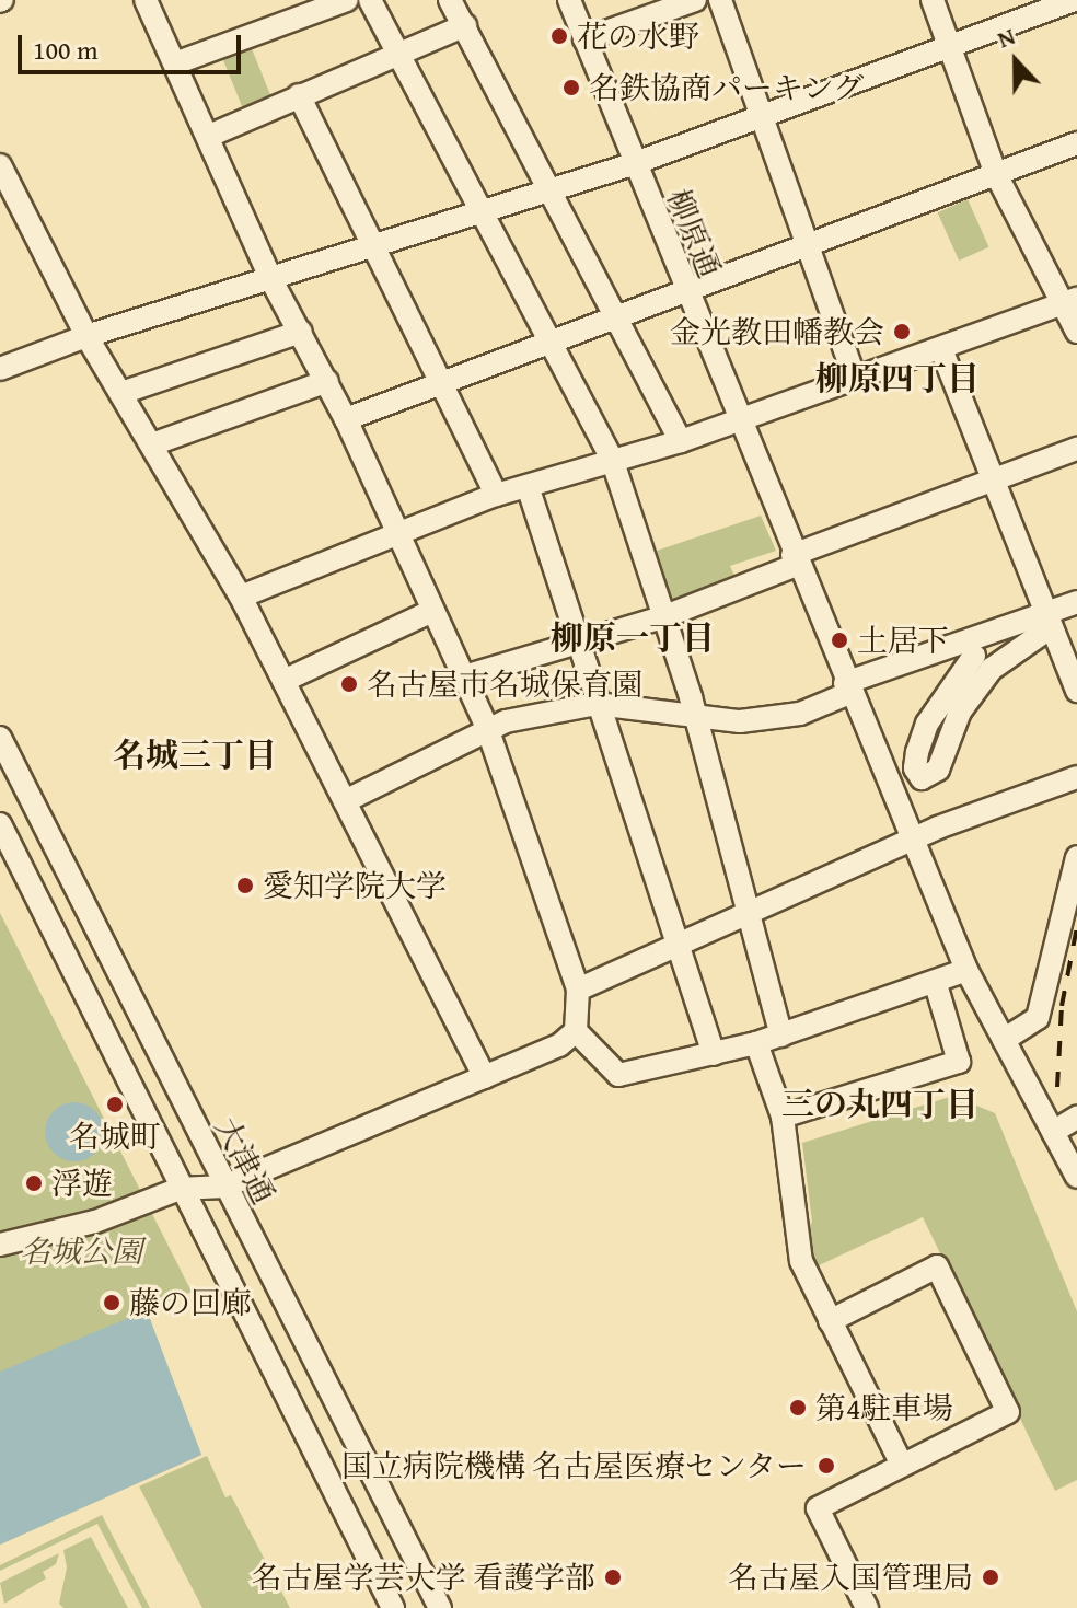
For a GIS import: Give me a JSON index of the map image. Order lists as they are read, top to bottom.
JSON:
{
  "streets": {
    "street": ["柳原通", "大津通"]
  },
  "districts": [
    "柳原四丁目",
    "柳原一丁目",
    "名城三丁目",
    "三の丸四丁目"
  ],
  "parks": ["名城公園"],
  "places": [
    "花の水野",
    "名鉄協商パーキング",
    "金光教田幡教会",
    "土居下",
    "名古屋市名城保育園",
    "愛知学院大学",
    "名城町",
    "浮遊",
    "藤の回廊",
    "第4駐車場",
    "国立病院機構 名古屋医療センター",
    "名古屋学芸大学 看護学部",
    "名古屋入国管理局"
  ],
  "scale_bar": "100 m",
  "north": "top"
}
